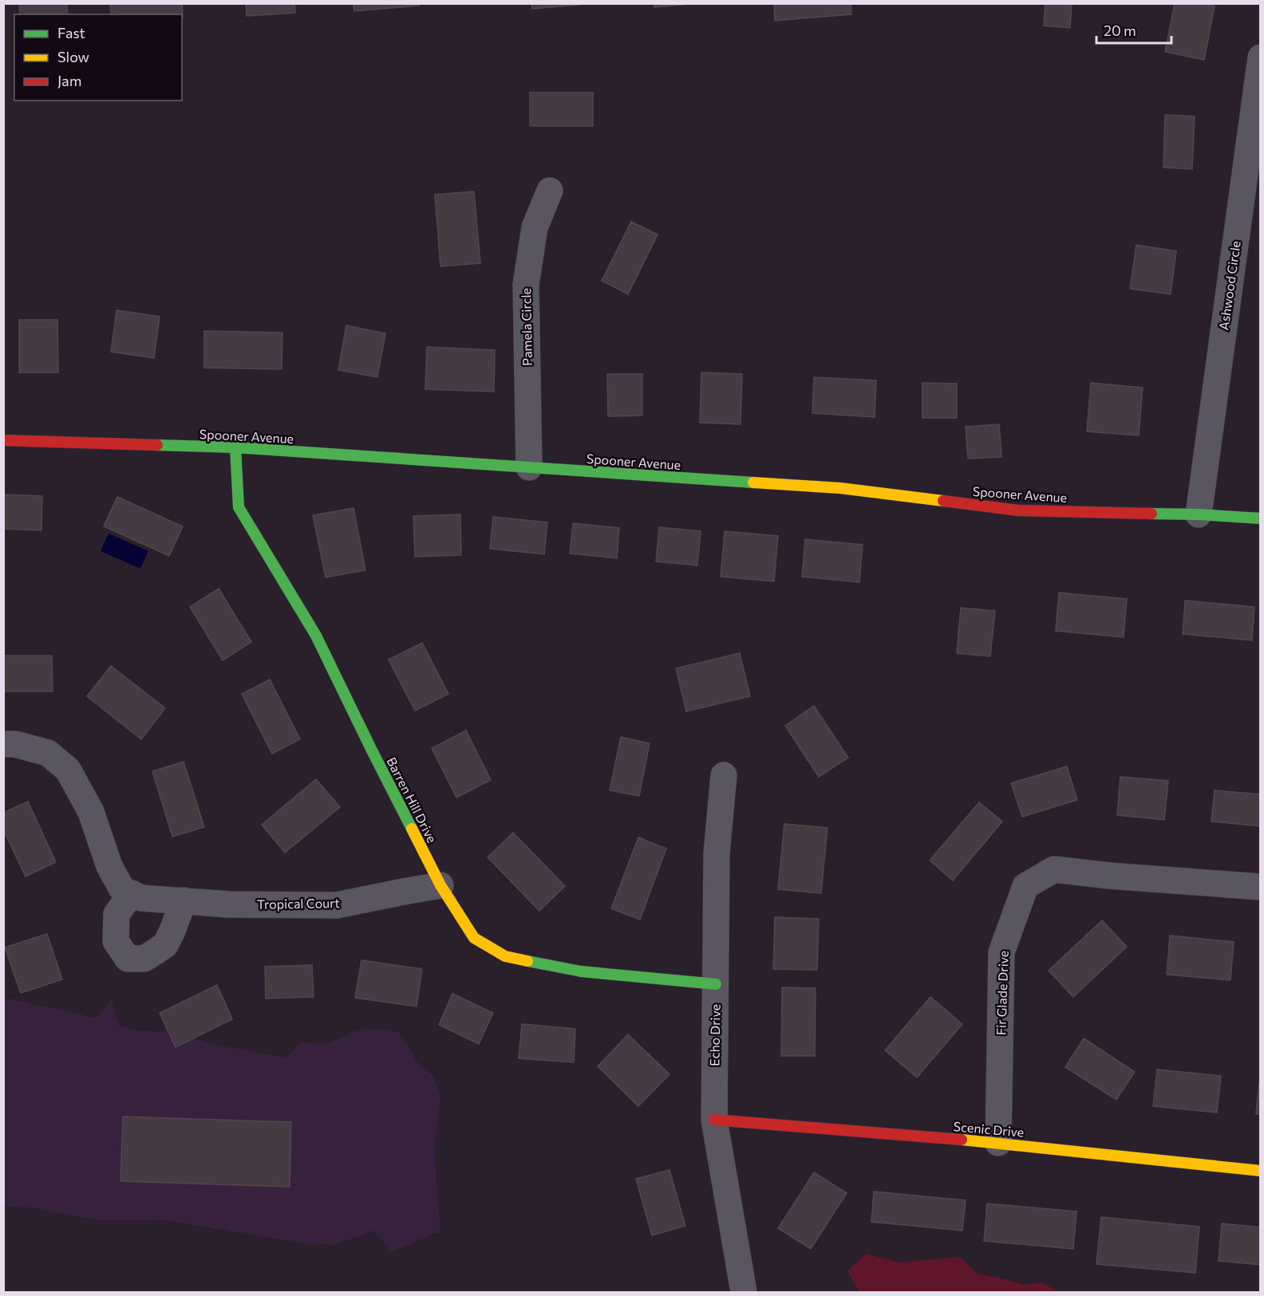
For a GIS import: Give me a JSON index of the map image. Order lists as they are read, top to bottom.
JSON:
{
  "streets": {
    "street": [
      "Ashwood Circle",
      "Pamela Circle",
      "Spooner Avenue",
      "Barren Hill Drive",
      "Tropical Court",
      "Fir Glade Drive",
      "Echo Drive",
      "Scenic Drive"
    ]
  },
  "crossings": [
    ["Ashwood Circle", "Spooner Avenue"],
    ["Pamela Circle", "Spooner Avenue"],
    ["Spooner Avenue", "Barren Hill Drive"],
    ["Barren Hill Drive", "Tropical Court"],
    ["Barren Hill Drive", "Echo Drive"],
    ["Fir Glade Drive", "Scenic Drive"],
    ["Echo Drive", "Scenic Drive"]
  ],
  "legend": ["Fast", "Slow", "Jam"],
  "scale_bar": "20 m"
}
